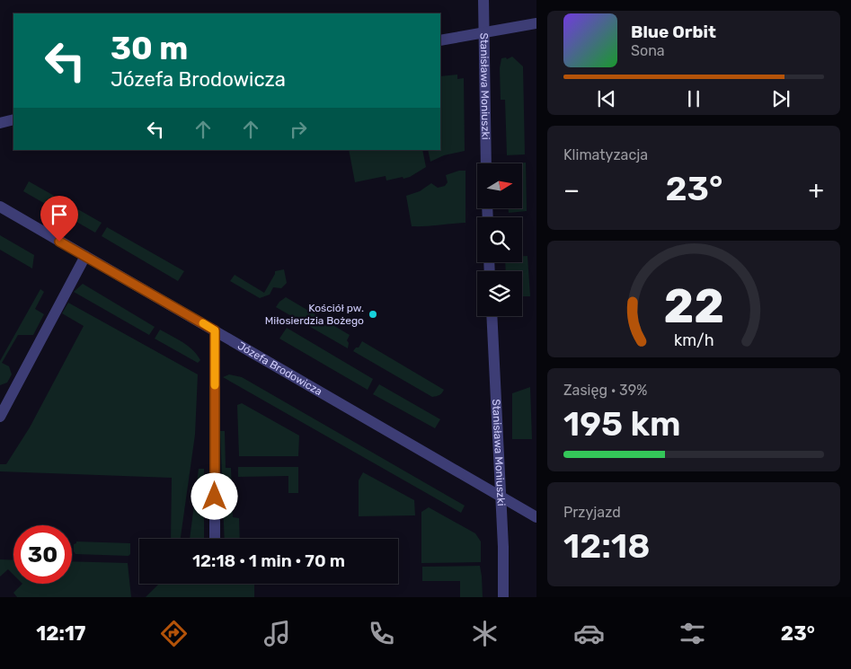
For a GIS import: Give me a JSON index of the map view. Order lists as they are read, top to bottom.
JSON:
{
  "streets": {
    "street": ["Stanisława Moniuszki", "Józefa Brodowicza"]
  },
  "crossings": [
    ["Stanisława Moniuszki", "Józefa Brodowicza"]
  ],
  "places": ["Kościół pw. Miłosierdzia Bożego"],
  "north": "right",
  "page": {
    "turn": ["30 m", "Józefa Brodowicza"],
    "song": ["Blue Orbit", "Sona"],
    "tile": [
      "Klimatyzacja",
      ["Zasięg · 39%", "195 km"],
      ["Przyjazd", "12:18"]
    ],
    "heat": ["−", "23°", "+"],
    "limit": "30",
    "trip": "12:18 · 1 min · 70 m",
    "tabs": ["12:17", "23°"],
    "gauge": ["22", "km/h"]
  }
}
